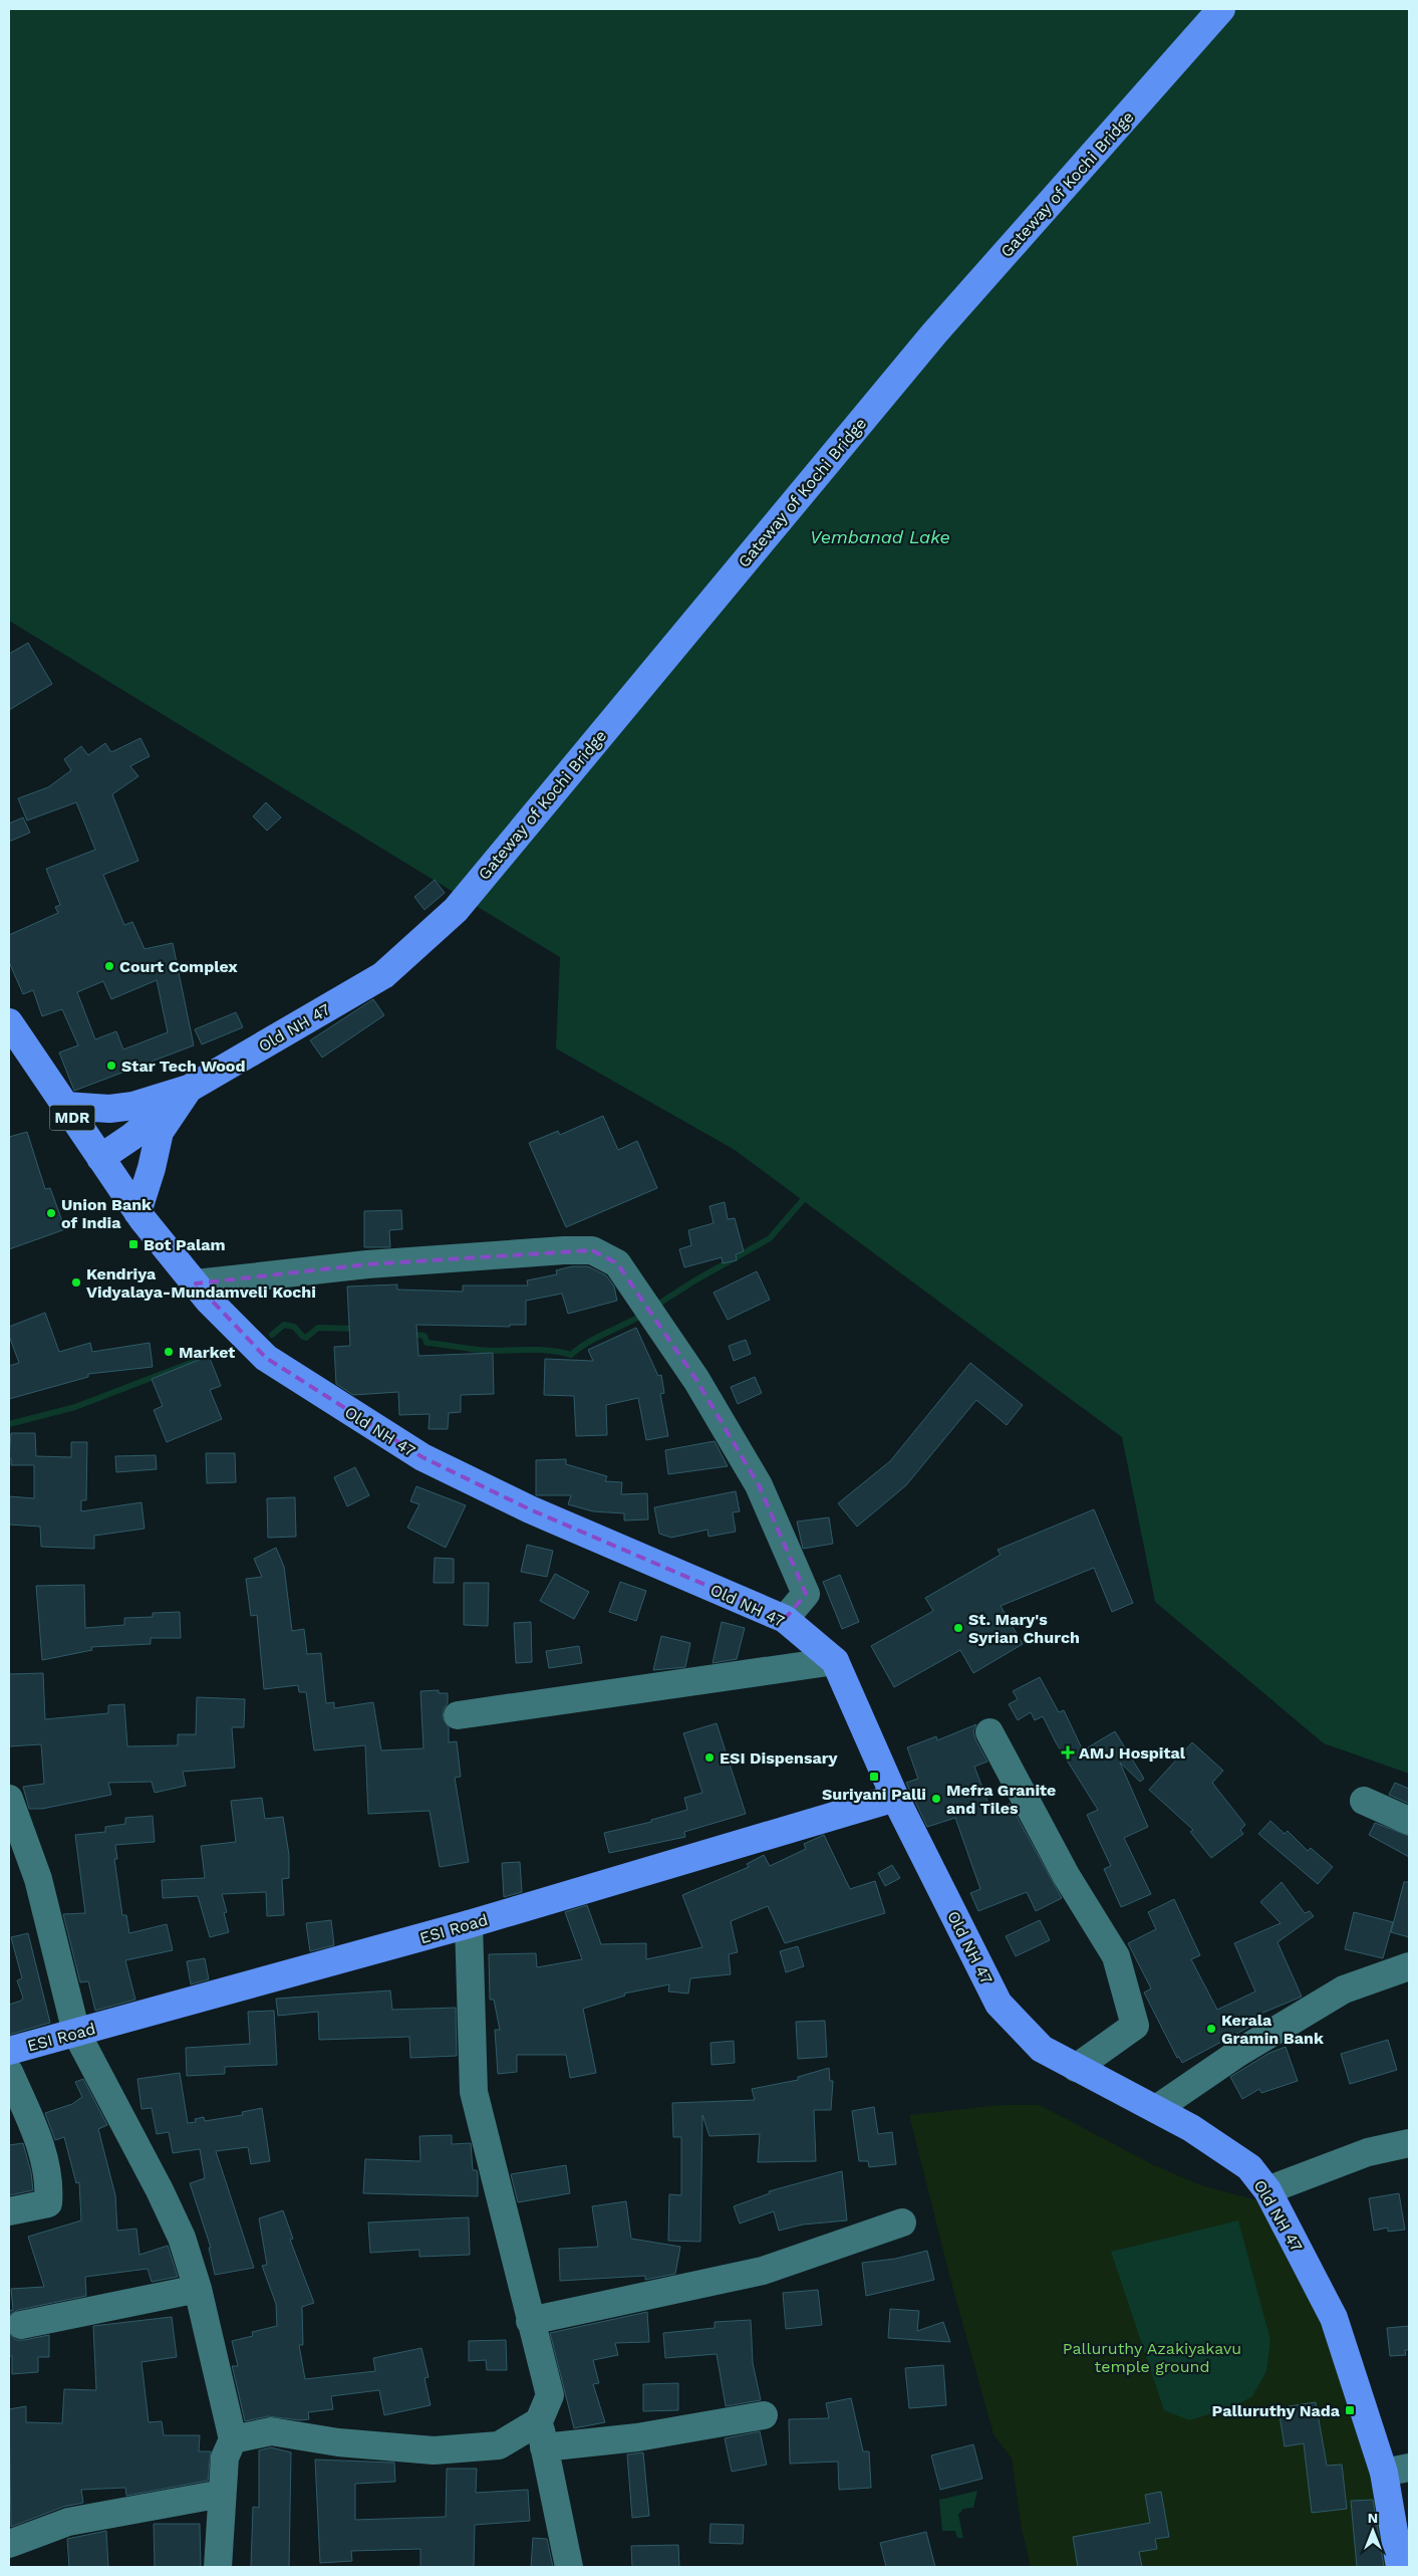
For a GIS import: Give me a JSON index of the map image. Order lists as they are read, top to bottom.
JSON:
{
  "streets": {
    "main road": [
      "Gateway of Kochi Bridge",
      "Old NH 47",
      "MDR",
      "ESI Road"
    ]
  },
  "crossings": [
    ["Gateway of Kochi Bridge", "Old NH 47"],
    ["Old NH 47", "MDR"],
    ["Old NH 47", "ESI Road"]
  ],
  "water": ["Vembanad Lake"],
  "parks": ["Palluruthy Azakiyakavu temple ground"],
  "places": {
    "other": [
      "Court Complex",
      "Star Tech Wood",
      "Union Bank of India",
      "Kendriya Vidyalaya-Mundamveli Kochi",
      "Market",
      "St. Mary's Syrian Church",
      "ESI Dispensary",
      "Mefra Granite and Tiles",
      "Kerala Gramin Bank"
    ],
    "transit": ["Bot Palam", "Suriyani Palli", "Palluruthy Nada"],
    "health": ["AMJ Hospital"]
  },
  "north": "top"
}
